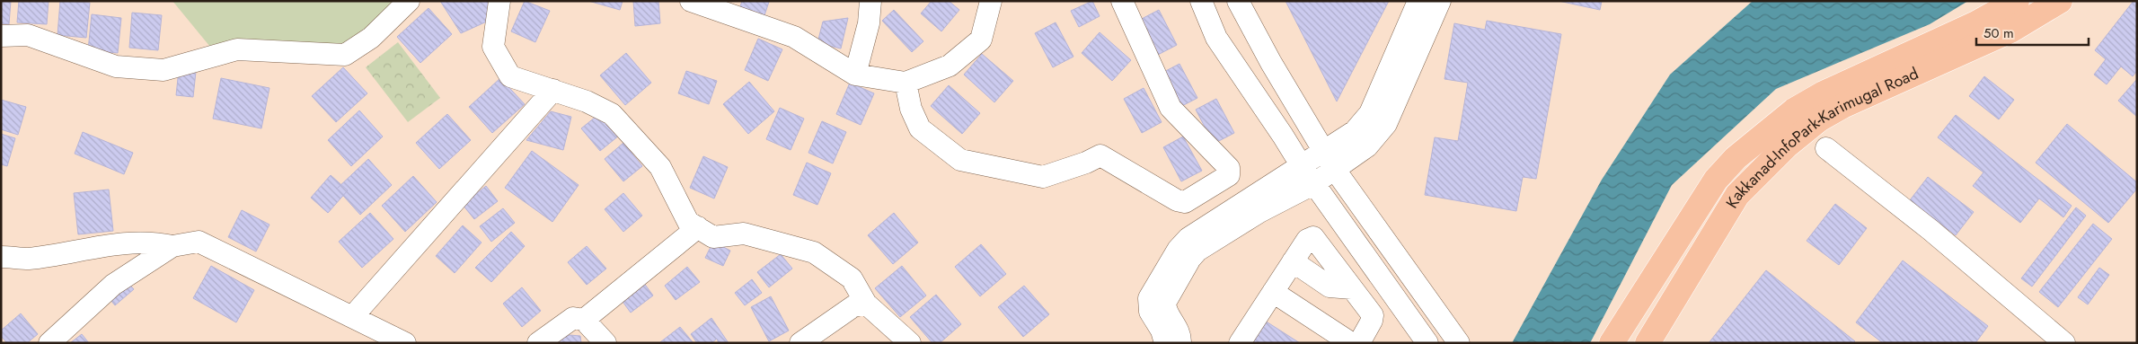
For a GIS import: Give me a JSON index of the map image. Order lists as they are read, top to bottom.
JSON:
{
  "streets": {
    "main road": ["Kakkanad-InfoPark-Karimugal Road"]
  },
  "scale_bar": "50 m"
}
